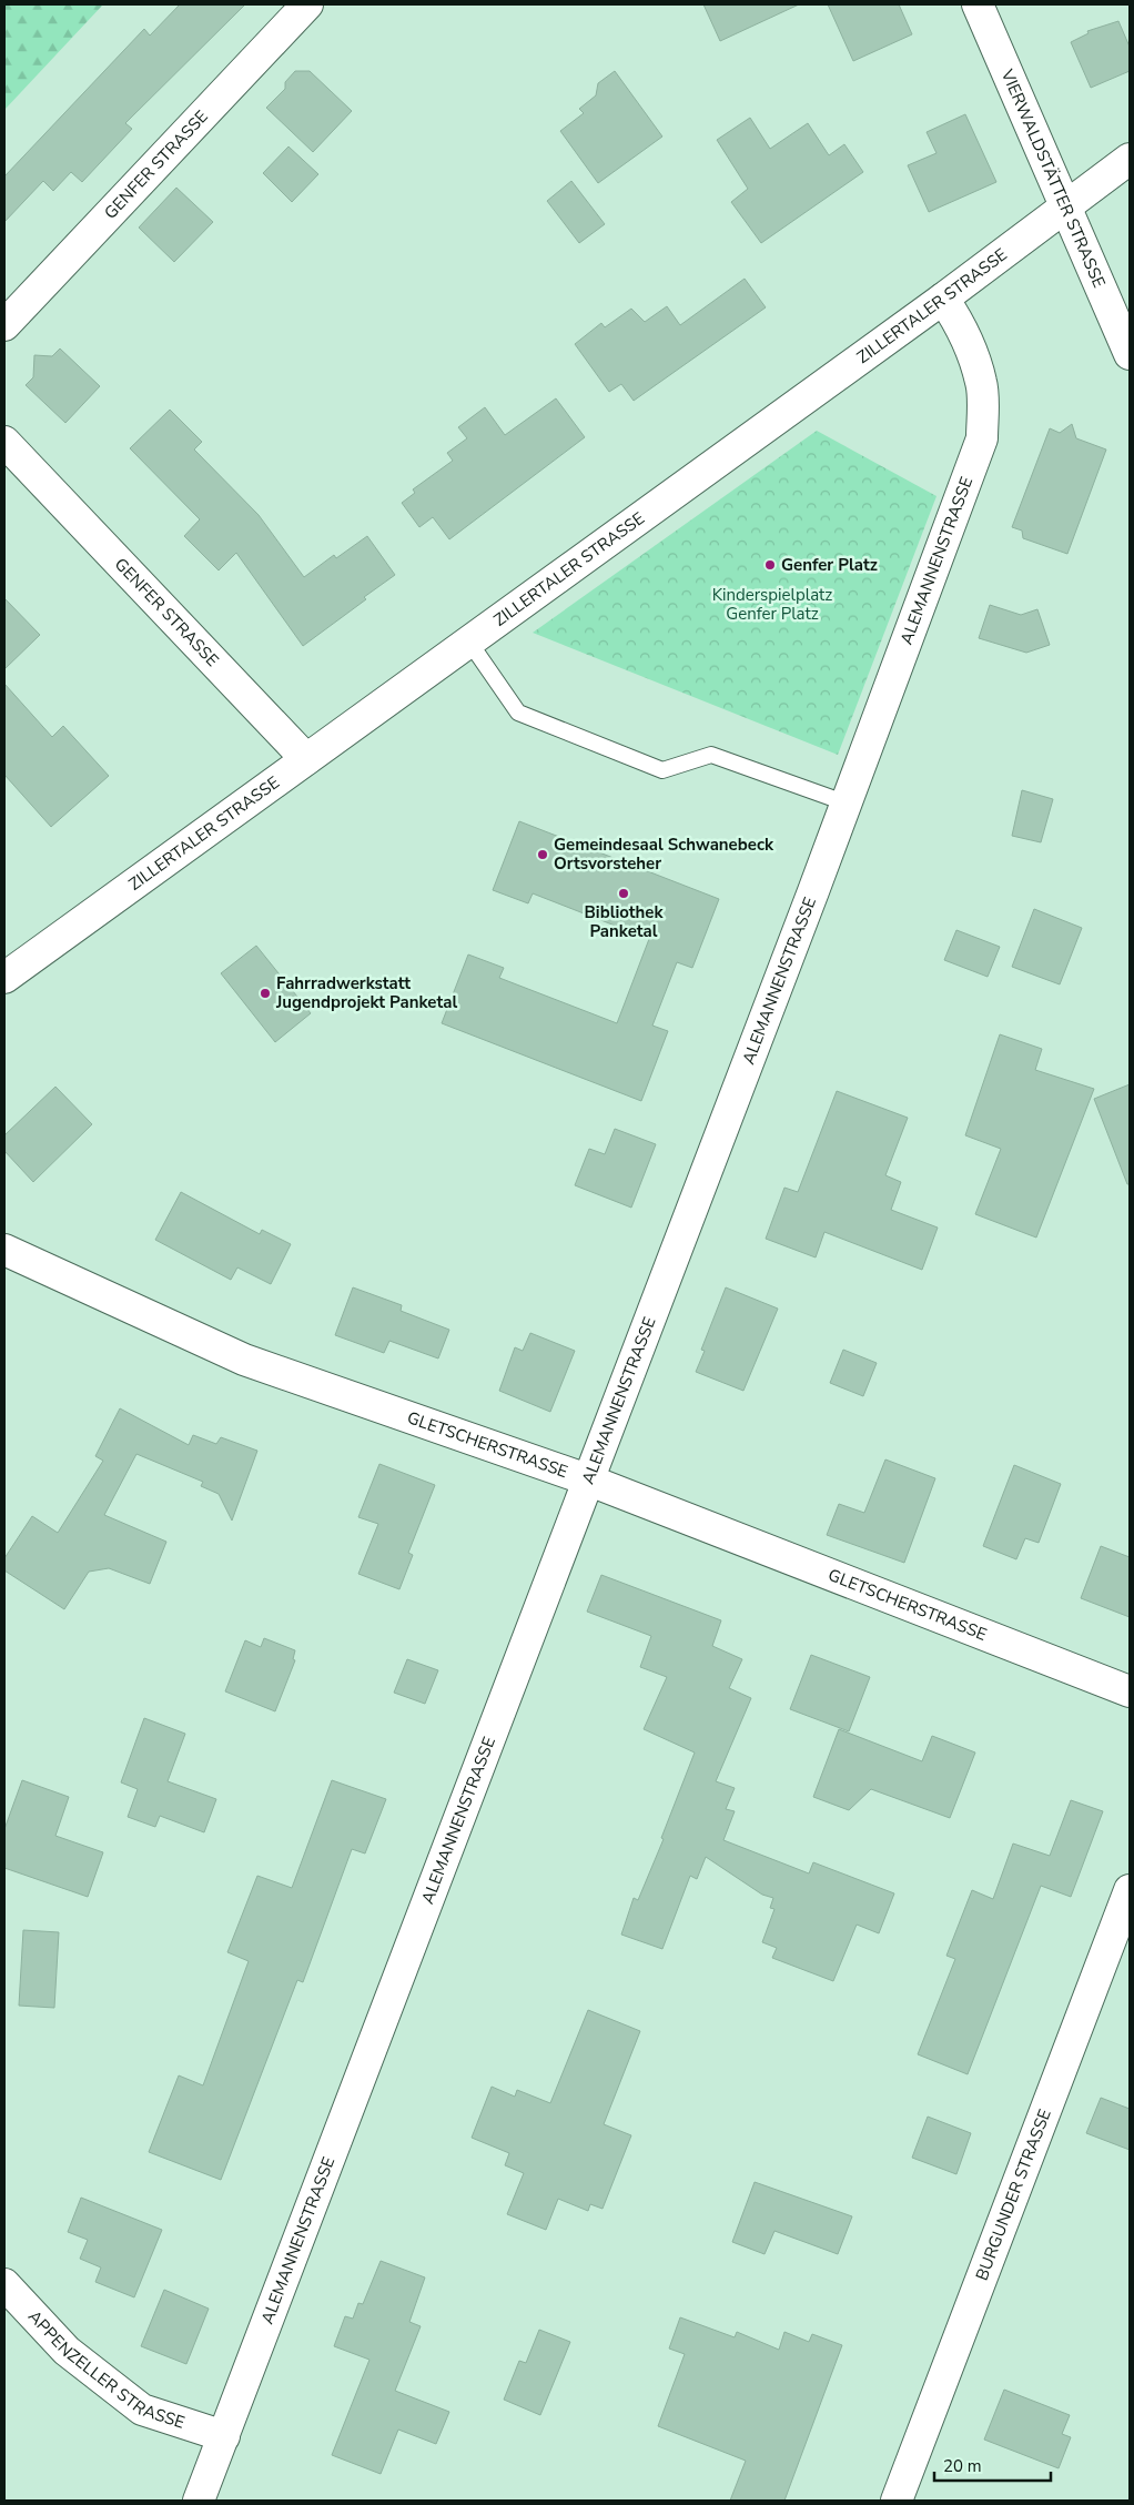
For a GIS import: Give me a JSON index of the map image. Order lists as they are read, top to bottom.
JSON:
{
  "streets": {
    "street": [
      "GENFER STRASSE",
      "VIERWALDSTÄTTER STRASSE",
      "ZILLERTALER STRASSE",
      "ALEMANNENSTRASSE",
      "GLETSCHERSTRASSE",
      "BURGUNDER STRASSE",
      "APPENZELLER STRASSE"
    ]
  },
  "crossings": [
    ["GENFER STRASSE", "ZILLERTALER STRASSE"],
    ["VIERWALDSTÄTTER STRASSE", "ZILLERTALER STRASSE"],
    ["ZILLERTALER STRASSE", "ALEMANNENSTRASSE"],
    ["ALEMANNENSTRASSE", "GLETSCHERSTRASSE"],
    ["ALEMANNENSTRASSE", "APPENZELLER STRASSE"]
  ],
  "parks": ["Kinderspielplatz Genfer Platz"],
  "places": [
    "Genfer Platz",
    "Gemeindesaal Schwanebeck Ortsvorsteher",
    "Bibliothek Panketal",
    "Fahrradwerkstatt Jugendprojekt Panketal"
  ],
  "scale_bar": "20 m"
}
